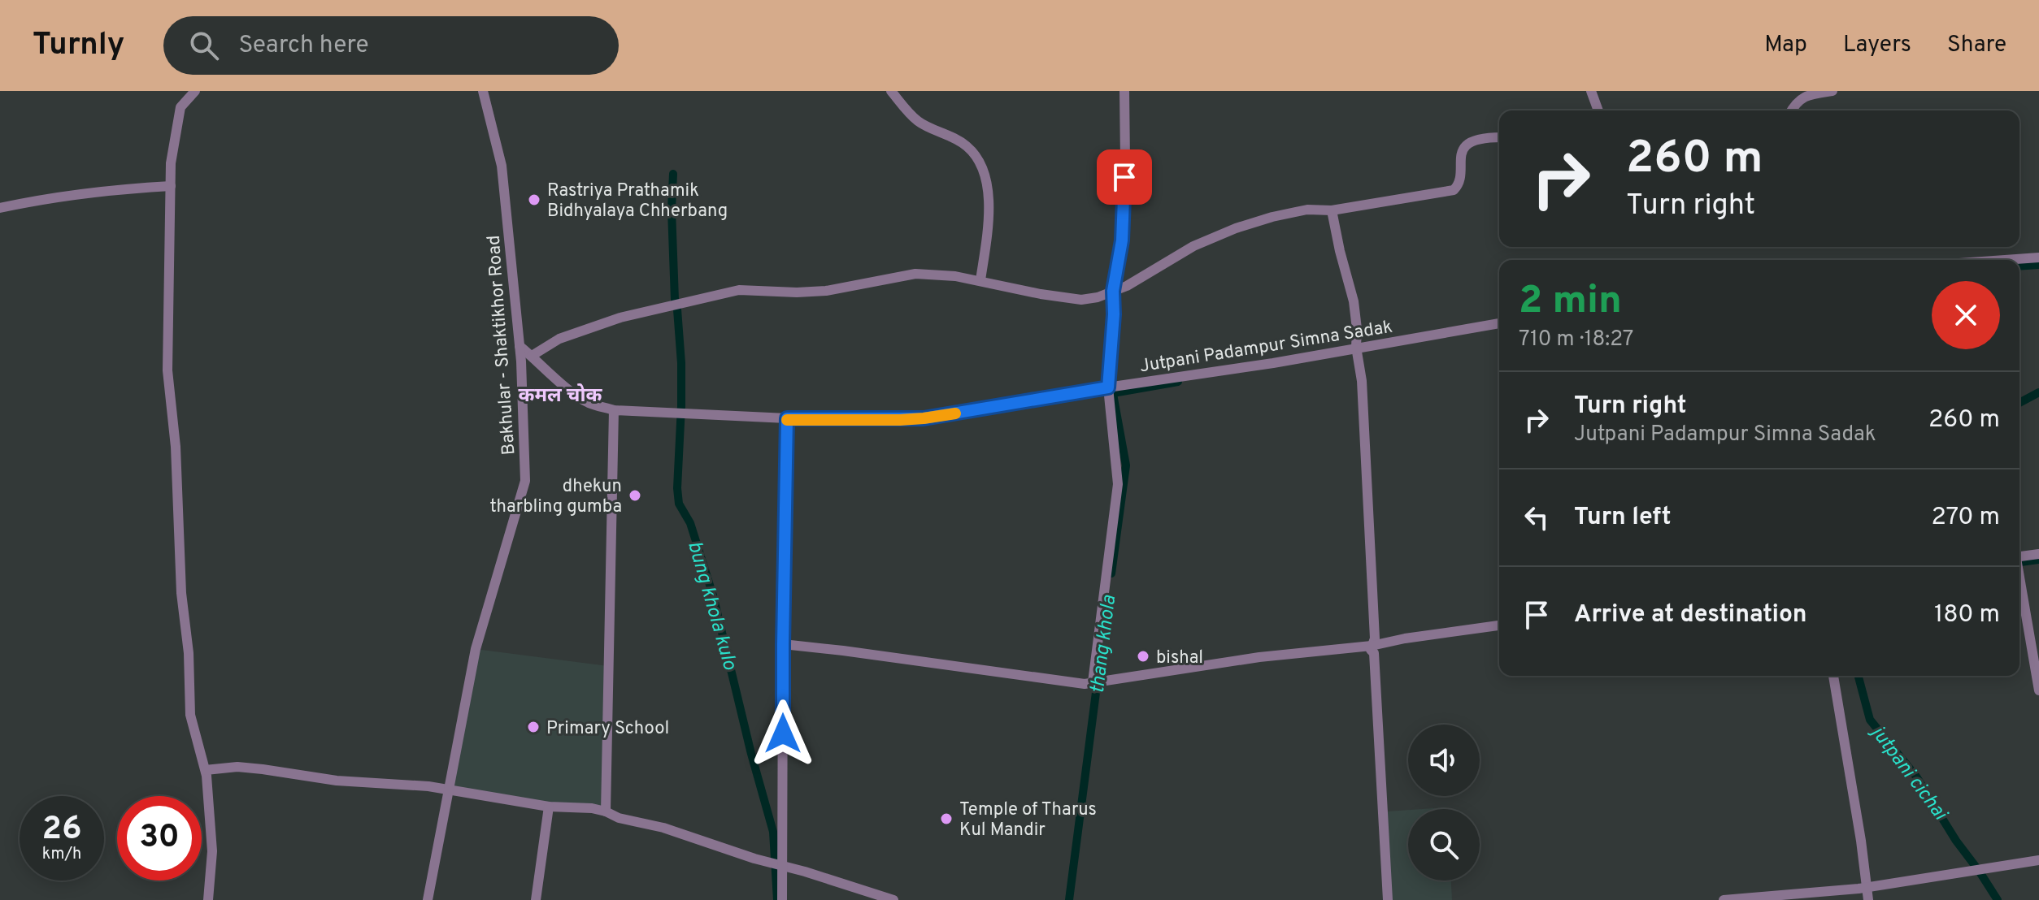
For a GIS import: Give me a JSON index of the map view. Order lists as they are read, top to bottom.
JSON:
{
  "streets": {
    "street": ["Bakhular - Shaktikhor Road", "Jutpani Padampur Simna Sadak"]
  },
  "crossings": [
    ["Bakhular - Shaktikhor Road", "Jutpani Padampur Simna Sadak"]
  ],
  "districts": ["कमल चोक"],
  "water": ["bung khola kulo", "thang khola", "jutpani cichai"],
  "places": [
    "Rastriya Prathamik Bidhyalaya Chherbang",
    "dhekun tharbling gumba",
    "bishal",
    "Primary School",
    "Temple of Tharus Kul Mandir"
  ],
  "page": {
    "header": "Turnly",
    "search": "Search here",
    "nav": ["Map", "Layers", "Share"],
    "turn": ["260 m", "Turn right"],
    "heading": ["2 min", "710 m · 18:27"],
    "list": [
      {
        "name": "Turn right",
        "note": "Jutpani Padampur Simna Sadak",
        "value": "260 m"
      },
      {
        "name": "Turn left",
        "value": "270 m"
      },
      {
        "name": "Arrive at destination",
        "value": "180 m"
      }
    ],
    "speed": "26 km/h",
    "limit": "30"
  }
}
